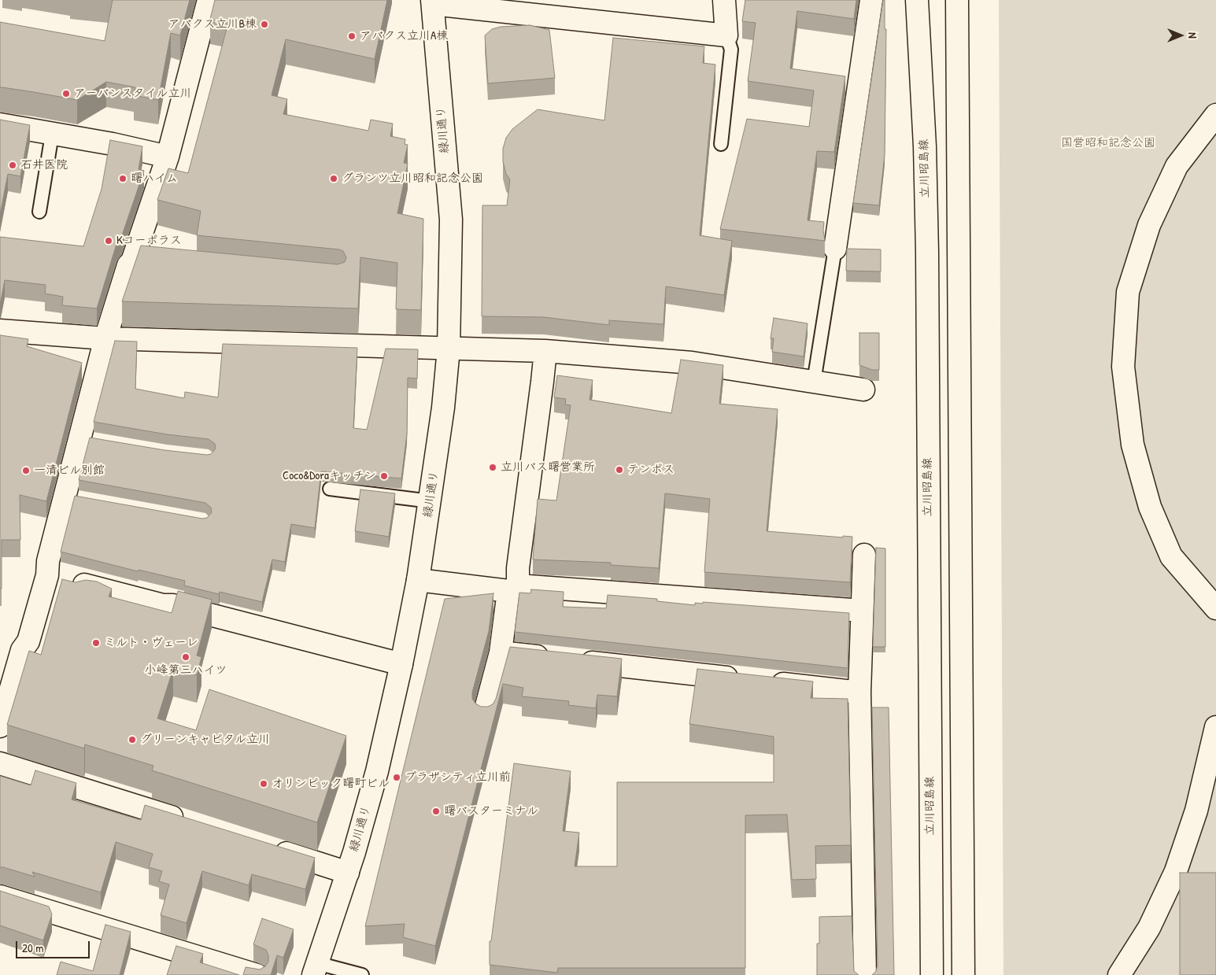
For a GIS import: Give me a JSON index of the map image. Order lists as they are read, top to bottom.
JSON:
{
  "streets": {
    "street": ["緑川通り", "立川昭島線"]
  },
  "parks": ["国営昭和記念公園"],
  "places": [
    "アバクス立川B棟",
    "アバクス立川A棟",
    "アーバンスタイル立川",
    "石井医院",
    "曙ハイム",
    "グランツ立川昭和記念公園",
    "Kコーポラス",
    "立川バス曙営業所",
    "テンポス",
    "一清ビル別館",
    "Coco&Doraキッチン",
    "ミルト・ヴェーレ",
    "小峰第三ハイツ",
    "グリーンキャピタル立川",
    "プラザシティ立川前",
    "オリンピック曙町ビル",
    "曙バスターミナル"
  ],
  "scale_bar": "20 m",
  "north": "right"
}
